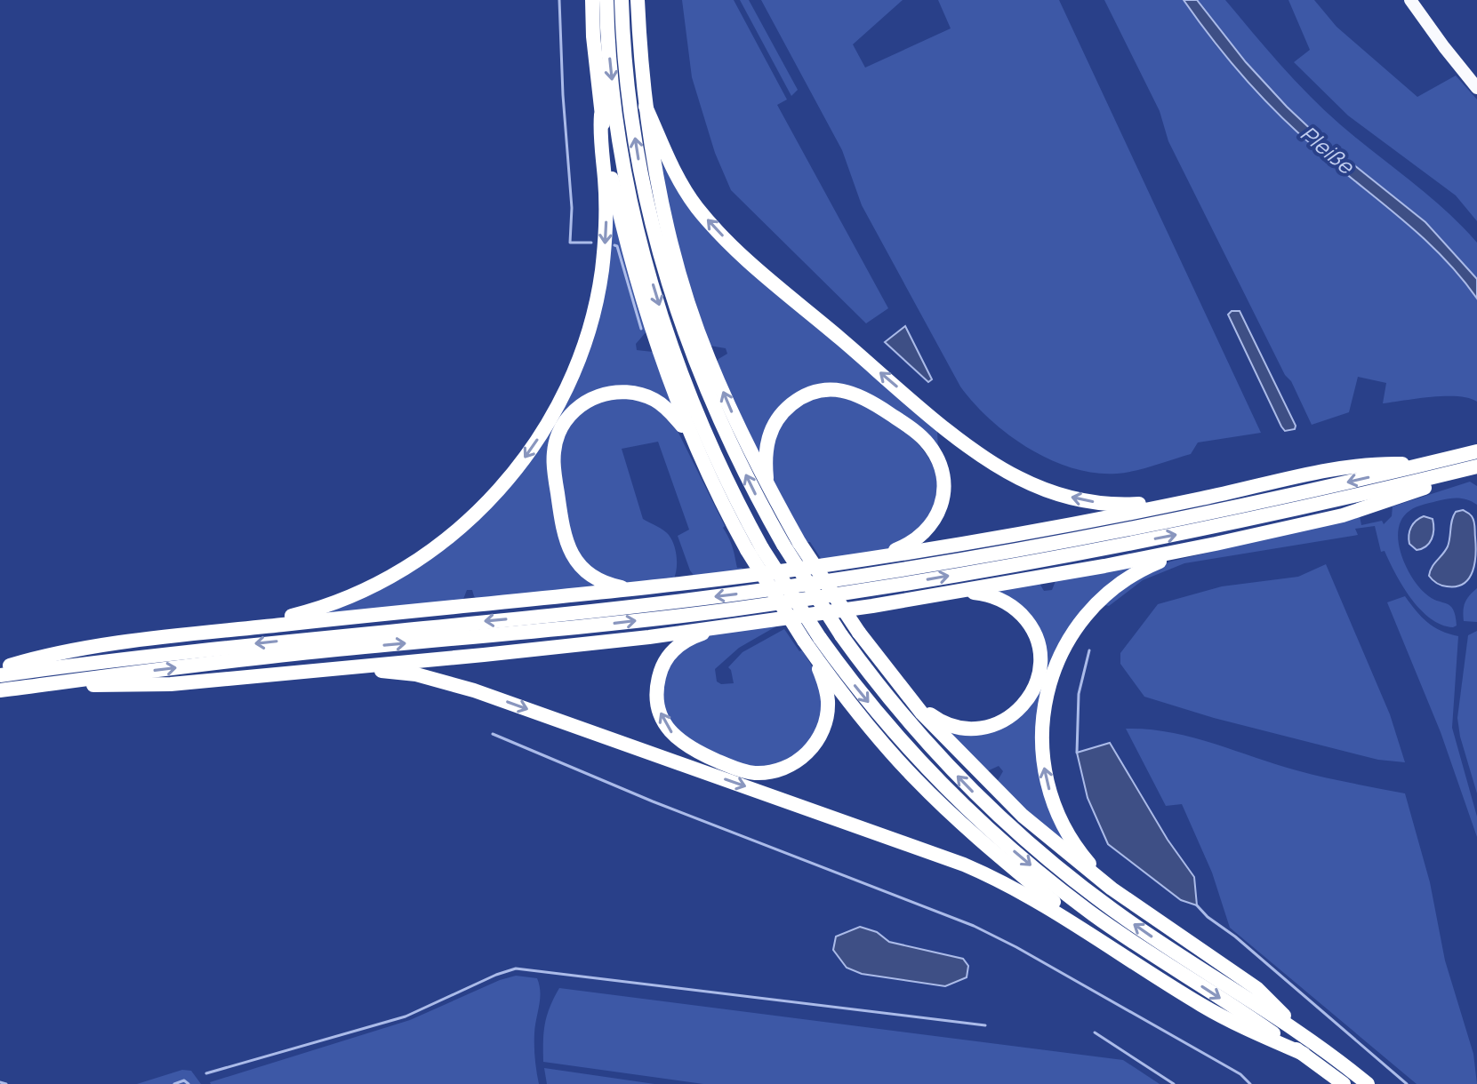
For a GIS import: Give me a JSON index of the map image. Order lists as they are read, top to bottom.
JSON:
{
  "water": ["Pleiße"]
}
